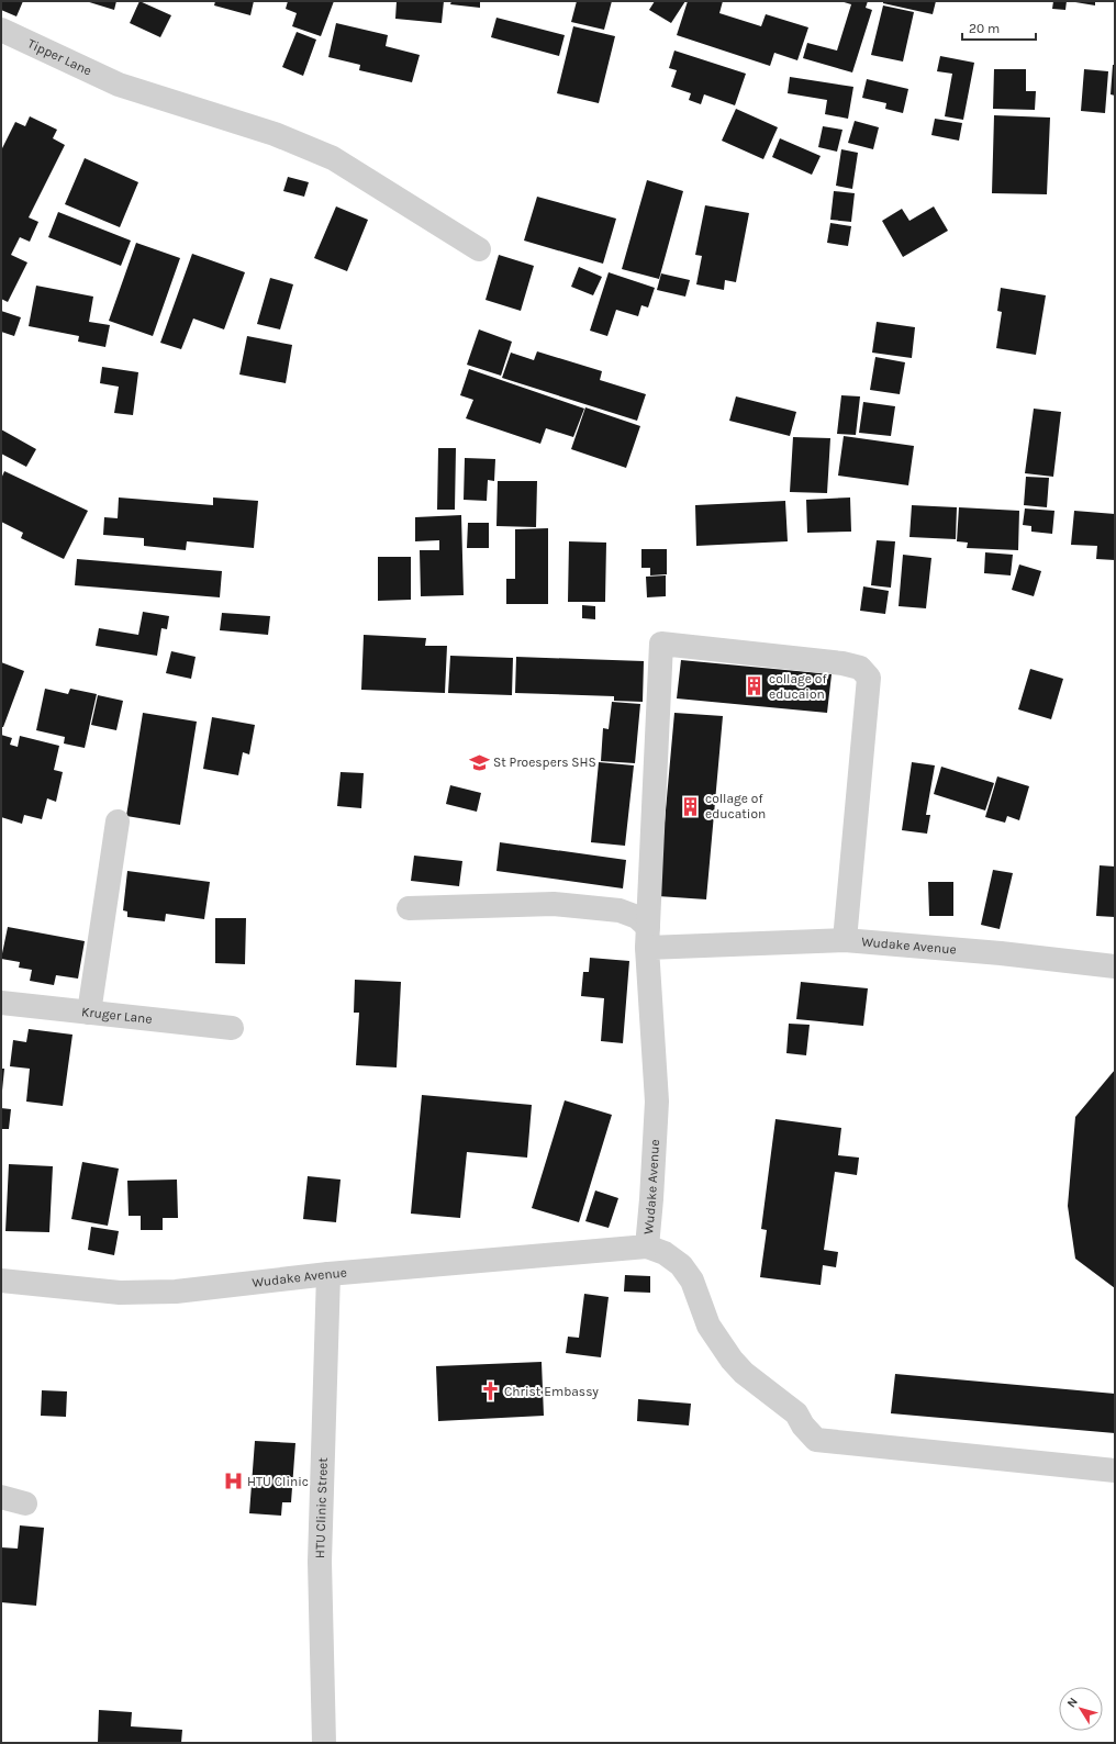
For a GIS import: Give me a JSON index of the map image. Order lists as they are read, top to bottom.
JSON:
{
  "streets": {
    "street": [
      "Tipper Lane",
      "Wudake Avenue",
      "Kruger Lane",
      "HTU Clinic Street"
    ]
  },
  "crossings": [
    ["Wudake Avenue", "HTU Clinic Street"]
  ],
  "places": {
    "building": ["collage of educaion", "collage of education"],
    "school or university": ["St Proespers SHS"],
    "church": ["Christ Embassy"],
    "hospital": ["HTU Clinic"]
  },
  "scale_bar": "20 m",
  "north": "top left"
}
